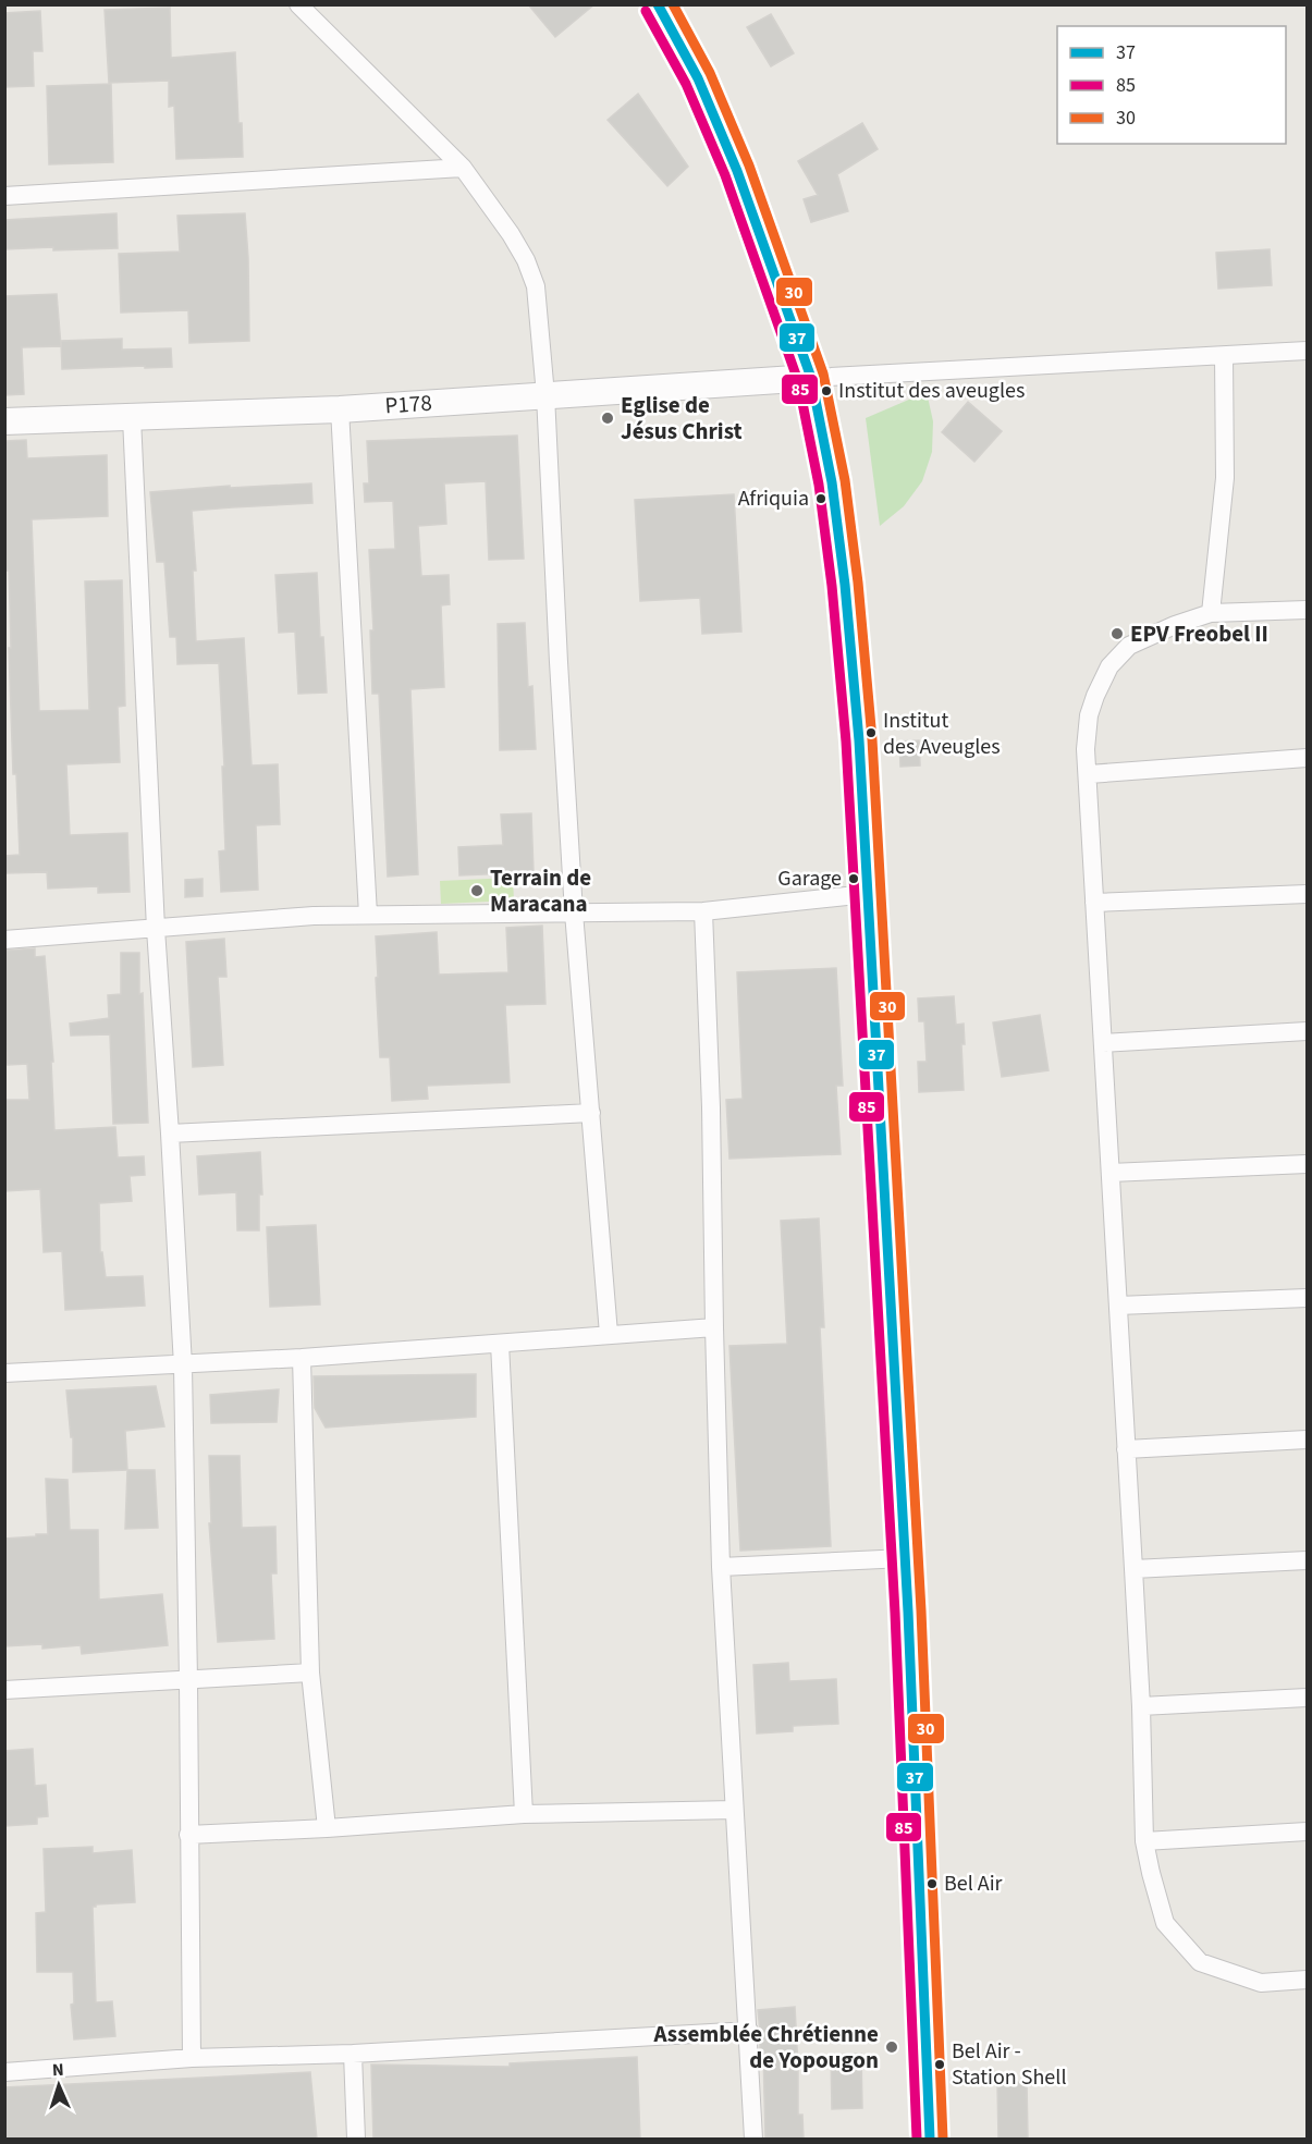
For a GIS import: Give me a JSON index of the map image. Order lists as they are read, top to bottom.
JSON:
{
  "streets": {
    "main road": ["P178"]
  },
  "places": [
    "Institut des aveugles",
    "Eglise de Jésus Christ",
    "Afriquia",
    "EPV Freobel II",
    "Institut des Aveugles",
    "Garage",
    "Terrain de Maracana",
    "Bel Air",
    "Assemblée Chrétienne de Yopougon",
    "Bel Air - Station Shell"
  ],
  "lines": ["transit line 37", "transit line 30", "transit line 85"],
  "legend": ["37", "85", "30"],
  "north": "top"
}
